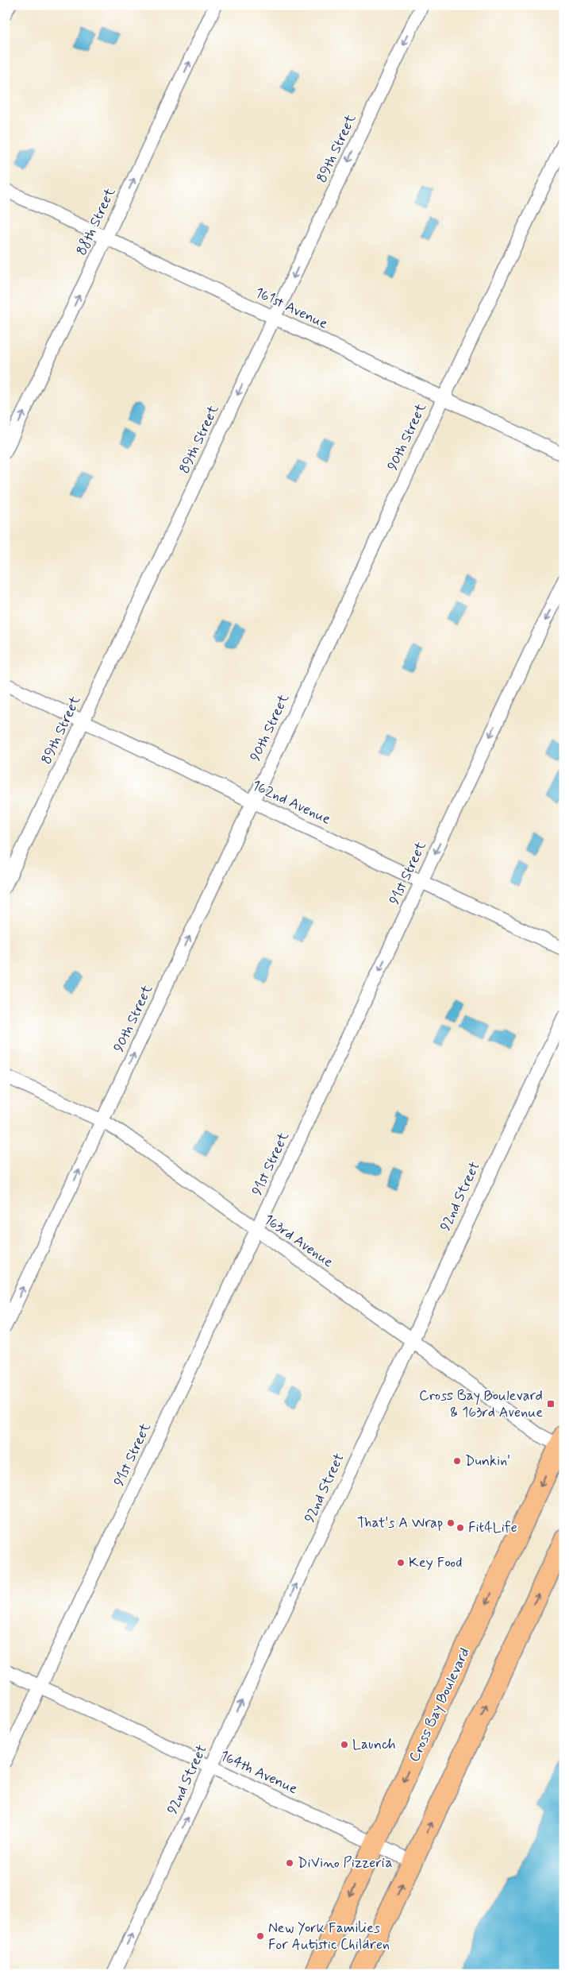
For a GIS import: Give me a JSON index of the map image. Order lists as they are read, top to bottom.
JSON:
{
  "streets": {
    "main road": ["Cross Bay Boulevard"],
    "street": [
      "89th Street",
      "88th Street",
      "161st Avenue",
      "90th Street",
      "162nd Avenue",
      "91st Street",
      "92nd Street",
      "163rd Avenue",
      "164th Avenue"
    ]
  },
  "crossings": [
    ["89th Street", "161st Avenue"],
    ["89th Street", "162nd Avenue"],
    ["88th Street", "161st Avenue"],
    ["161st Avenue", "90th Street"],
    ["90th Street", "162nd Avenue"],
    ["90th Street", "163rd Avenue"],
    ["162nd Avenue", "91st Street"],
    ["91st Street", "163rd Avenue"],
    ["91st Street", "164th Avenue"],
    ["92nd Street", "163rd Avenue"],
    ["92nd Street", "164th Avenue"],
    ["163rd Avenue", "Cross Bay Boulevard"],
    ["Cross Bay Boulevard", "164th Avenue"]
  ],
  "one_way": [
    "89th Street",
    "88th Street",
    "90th Street",
    "91st Street",
    "92nd Street"
  ],
  "places": {
    "transit": ["Cross Bay Boulevard & 163rd Avenue"],
    "other": [
      "Dunkin'",
      "That's A Wrap",
      "Fit4Life",
      "Key Food",
      "Launch",
      "DiVino Pizzeria",
      "New York Families For Autistic Children"
    ]
  }
}
